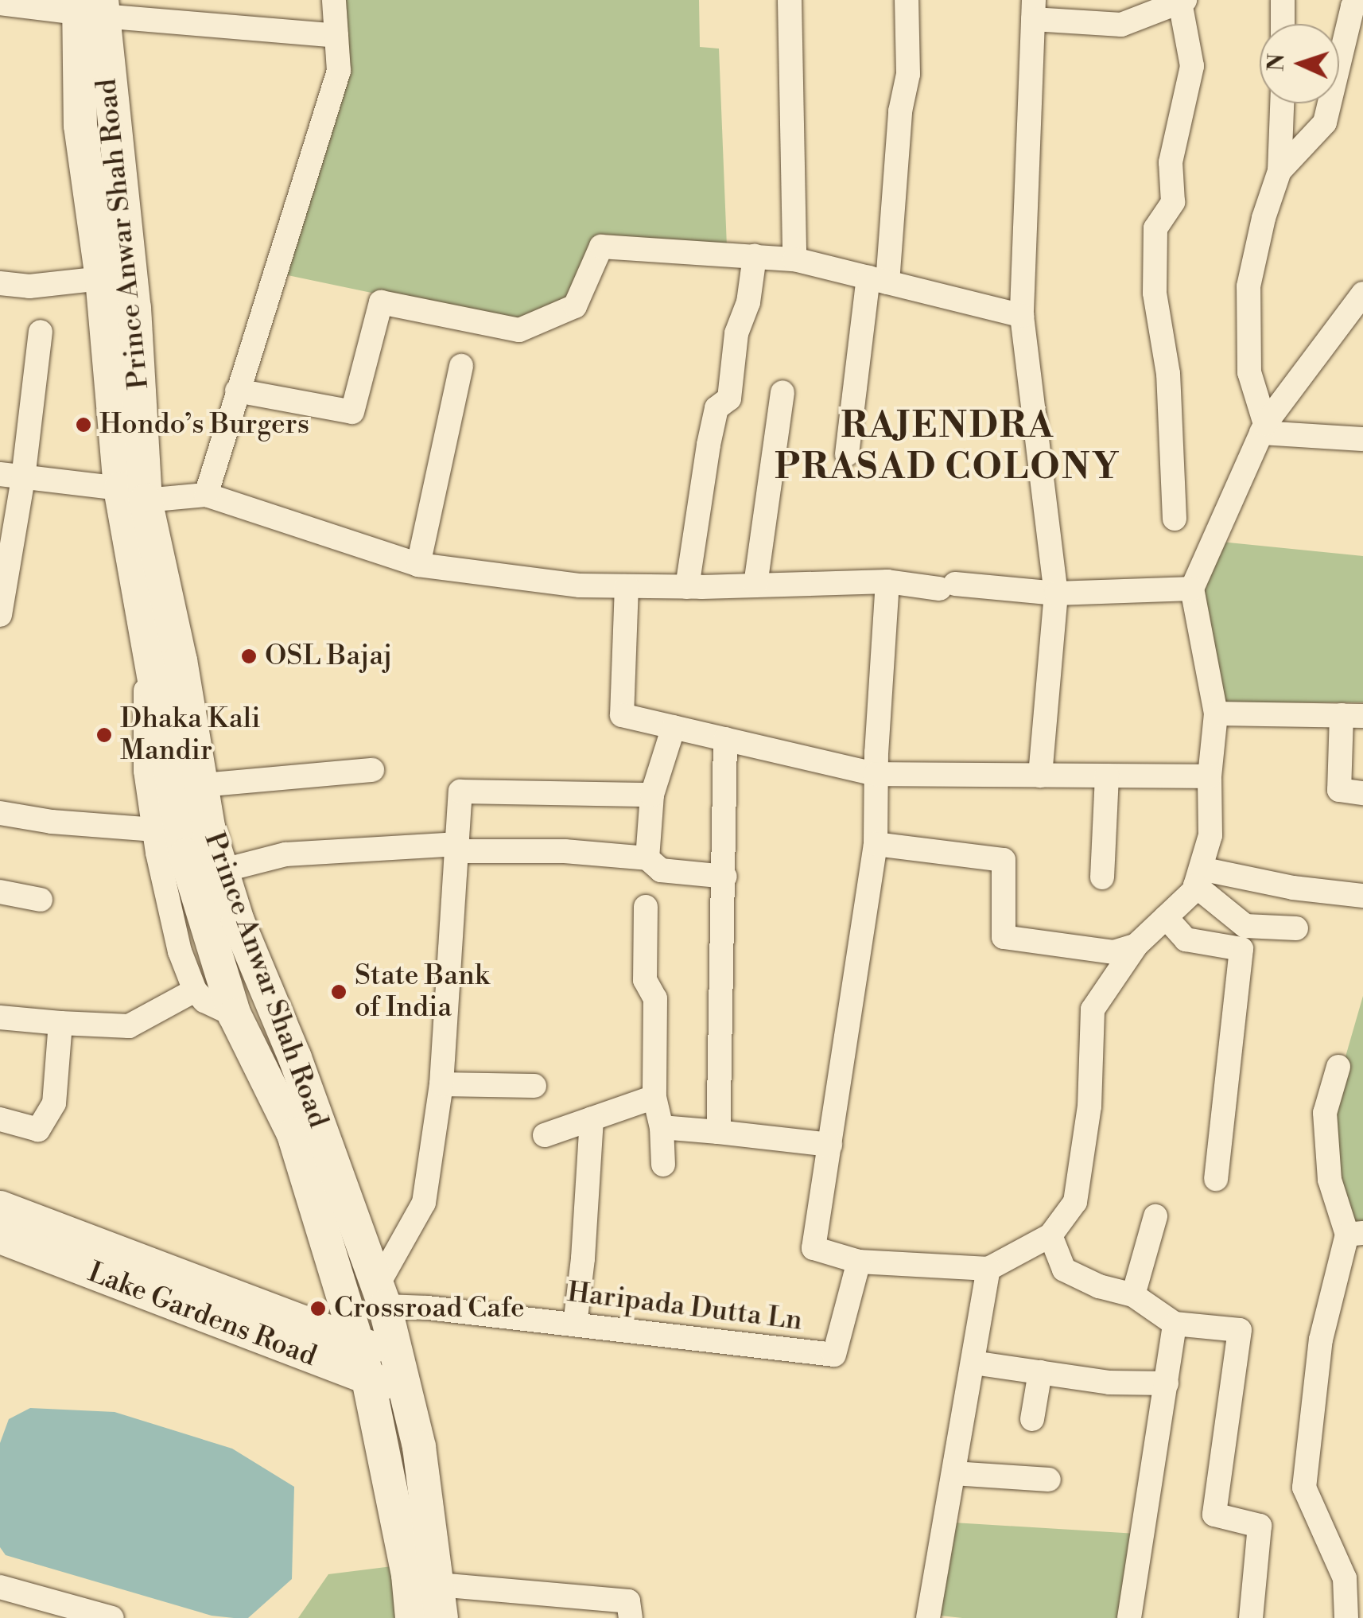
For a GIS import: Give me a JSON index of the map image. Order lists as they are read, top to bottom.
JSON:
{
  "streets": {
    "main road": ["Prince Anwar Shah Road", "Lake Gardens Road"],
    "street": ["Haripada Dutta Ln"]
  },
  "crossings": [
    ["Prince Anwar Shah Road", "Haripada Dutta Ln"],
    ["Prince Anwar Shah Road", "Lake Gardens Road"]
  ],
  "districts": ["RAJENDRA PRASAD COLONY"],
  "places": [
    "Hondo’s Burgers",
    "OSL Bajaj",
    "Dhaka Kali Mandir",
    "State Bank of India",
    "Crossroad Cafe"
  ],
  "north": "left"
}
